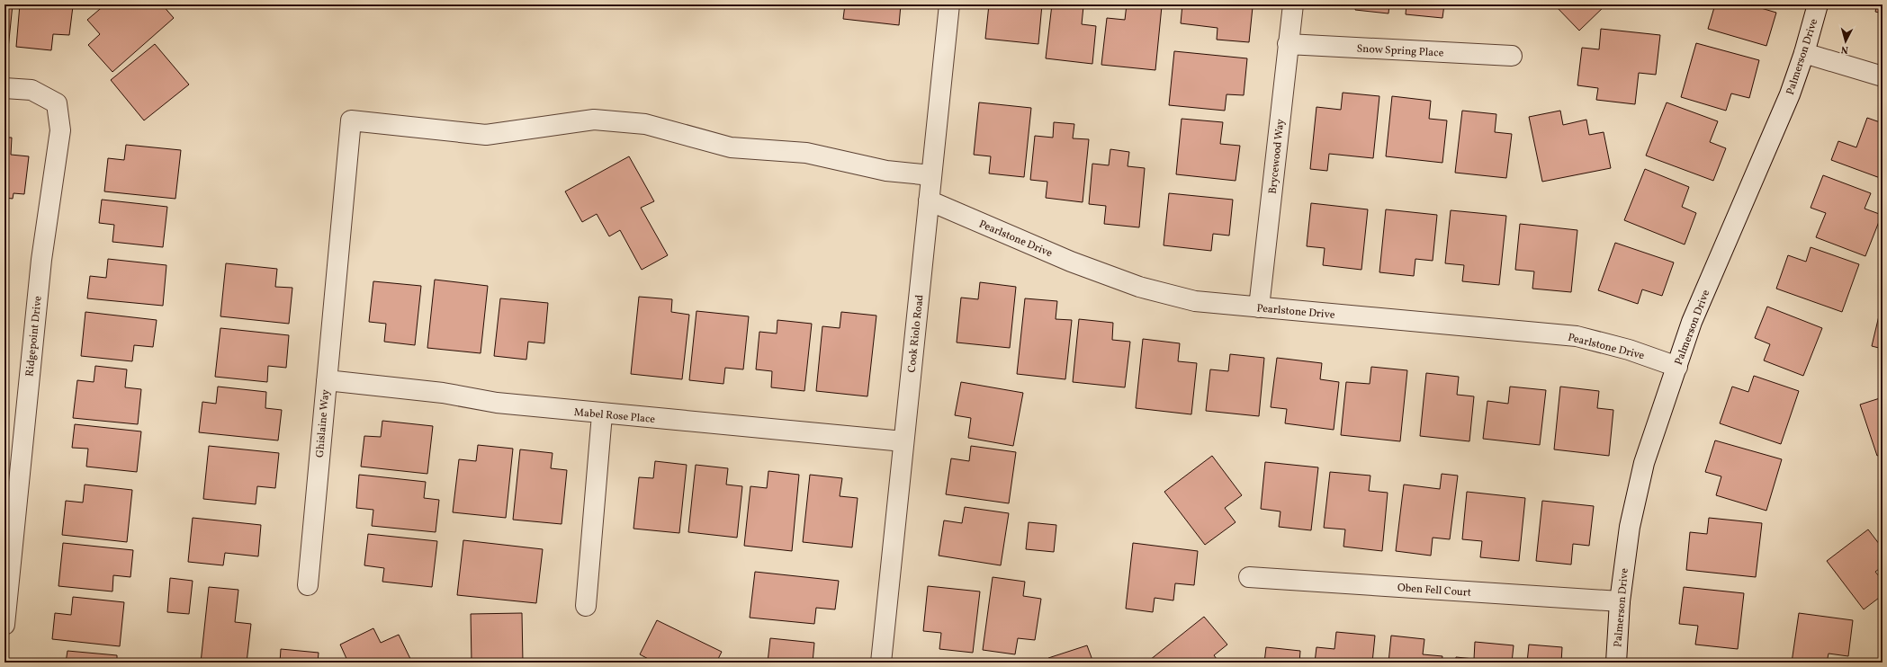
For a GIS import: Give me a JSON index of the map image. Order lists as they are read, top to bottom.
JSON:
{
  "streets": {
    "street": [
      "Snow Spring Place",
      "Palmerson Drive",
      "Brycewood Way",
      "Pearlstone Drive",
      "Cook Riolo Road",
      "Ridgepoint Drive",
      "Mabel Rose Place",
      "Ghislaine Way",
      "Oben Fell Court"
    ]
  },
  "crossings": [
    ["Snow Spring Place", "Brycewood Way"],
    ["Palmerson Drive", "Pearlstone Drive"],
    ["Palmerson Drive", "Oben Fell Court"],
    ["Brycewood Way", "Pearlstone Drive"],
    ["Pearlstone Drive", "Cook Riolo Road"],
    ["Cook Riolo Road", "Mabel Rose Place"],
    ["Cook Riolo Road", "Ghislaine Way"],
    ["Mabel Rose Place", "Ghislaine Way"]
  ],
  "north": "bottom"
}
